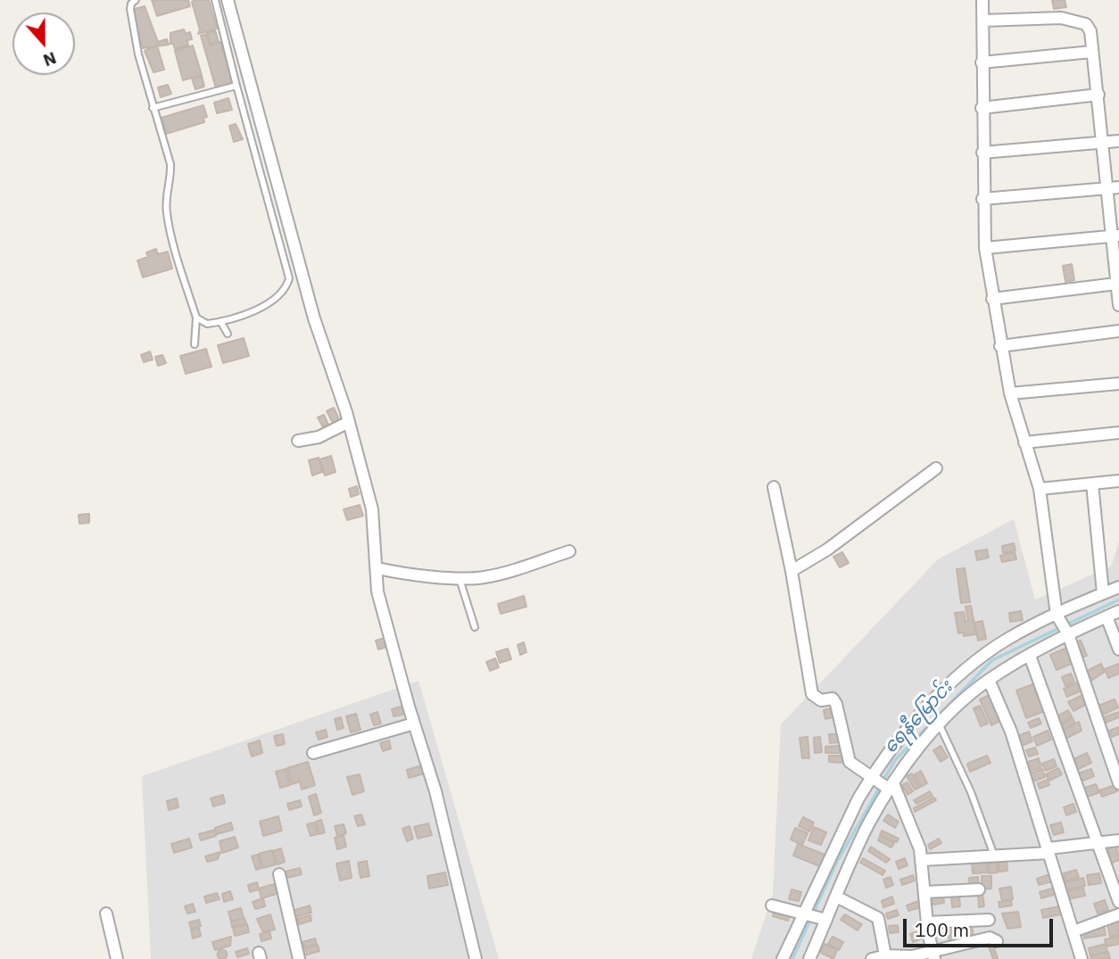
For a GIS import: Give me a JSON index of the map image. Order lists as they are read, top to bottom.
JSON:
{
  "water": ["ရေနီမြောင်း"],
  "scale_bar": "100 m",
  "north": "bottom"
}
